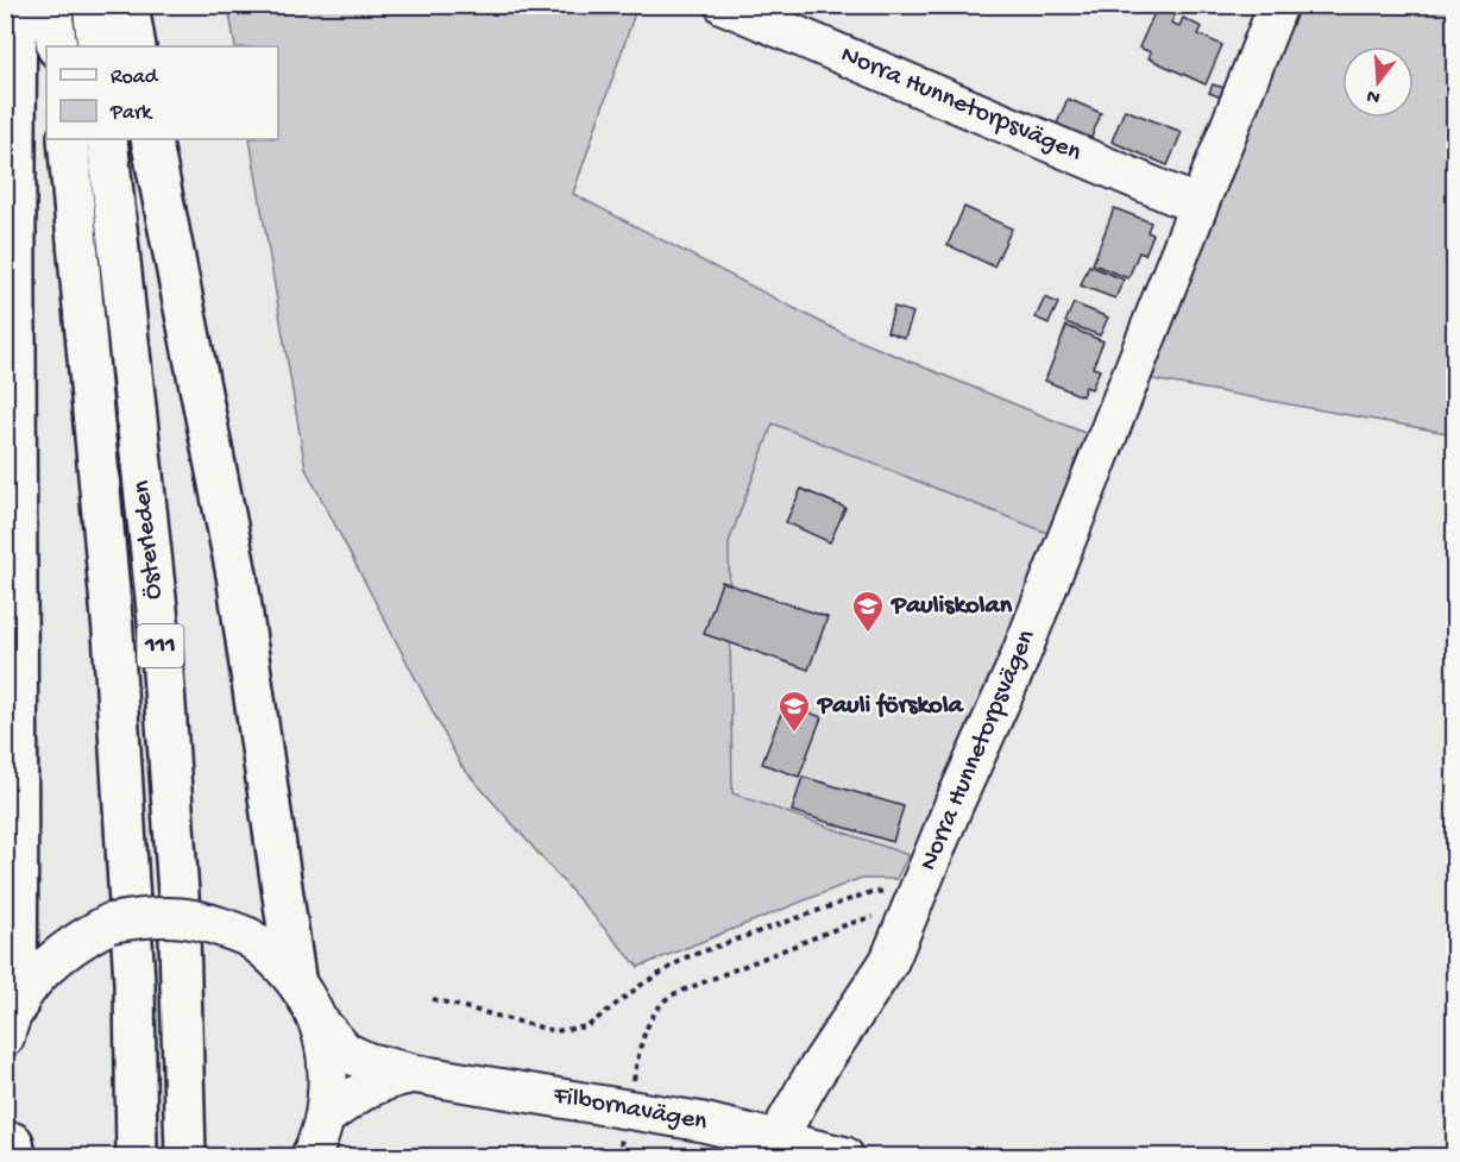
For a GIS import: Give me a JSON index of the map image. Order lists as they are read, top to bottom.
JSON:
{
  "streets": {
    "main road": ["Österleden", "111"],
    "street": ["Norra Hunnetorpsvägen", "Filbornavägen"]
  },
  "crossings": [
    ["Norra Hunnetorpsvägen", "Filbornavägen"]
  ],
  "places": {
    "school or university": ["Pauliskolan", "Pauli förskola"]
  },
  "legend": ["Road", "Park"],
  "north": "bottom"
}
